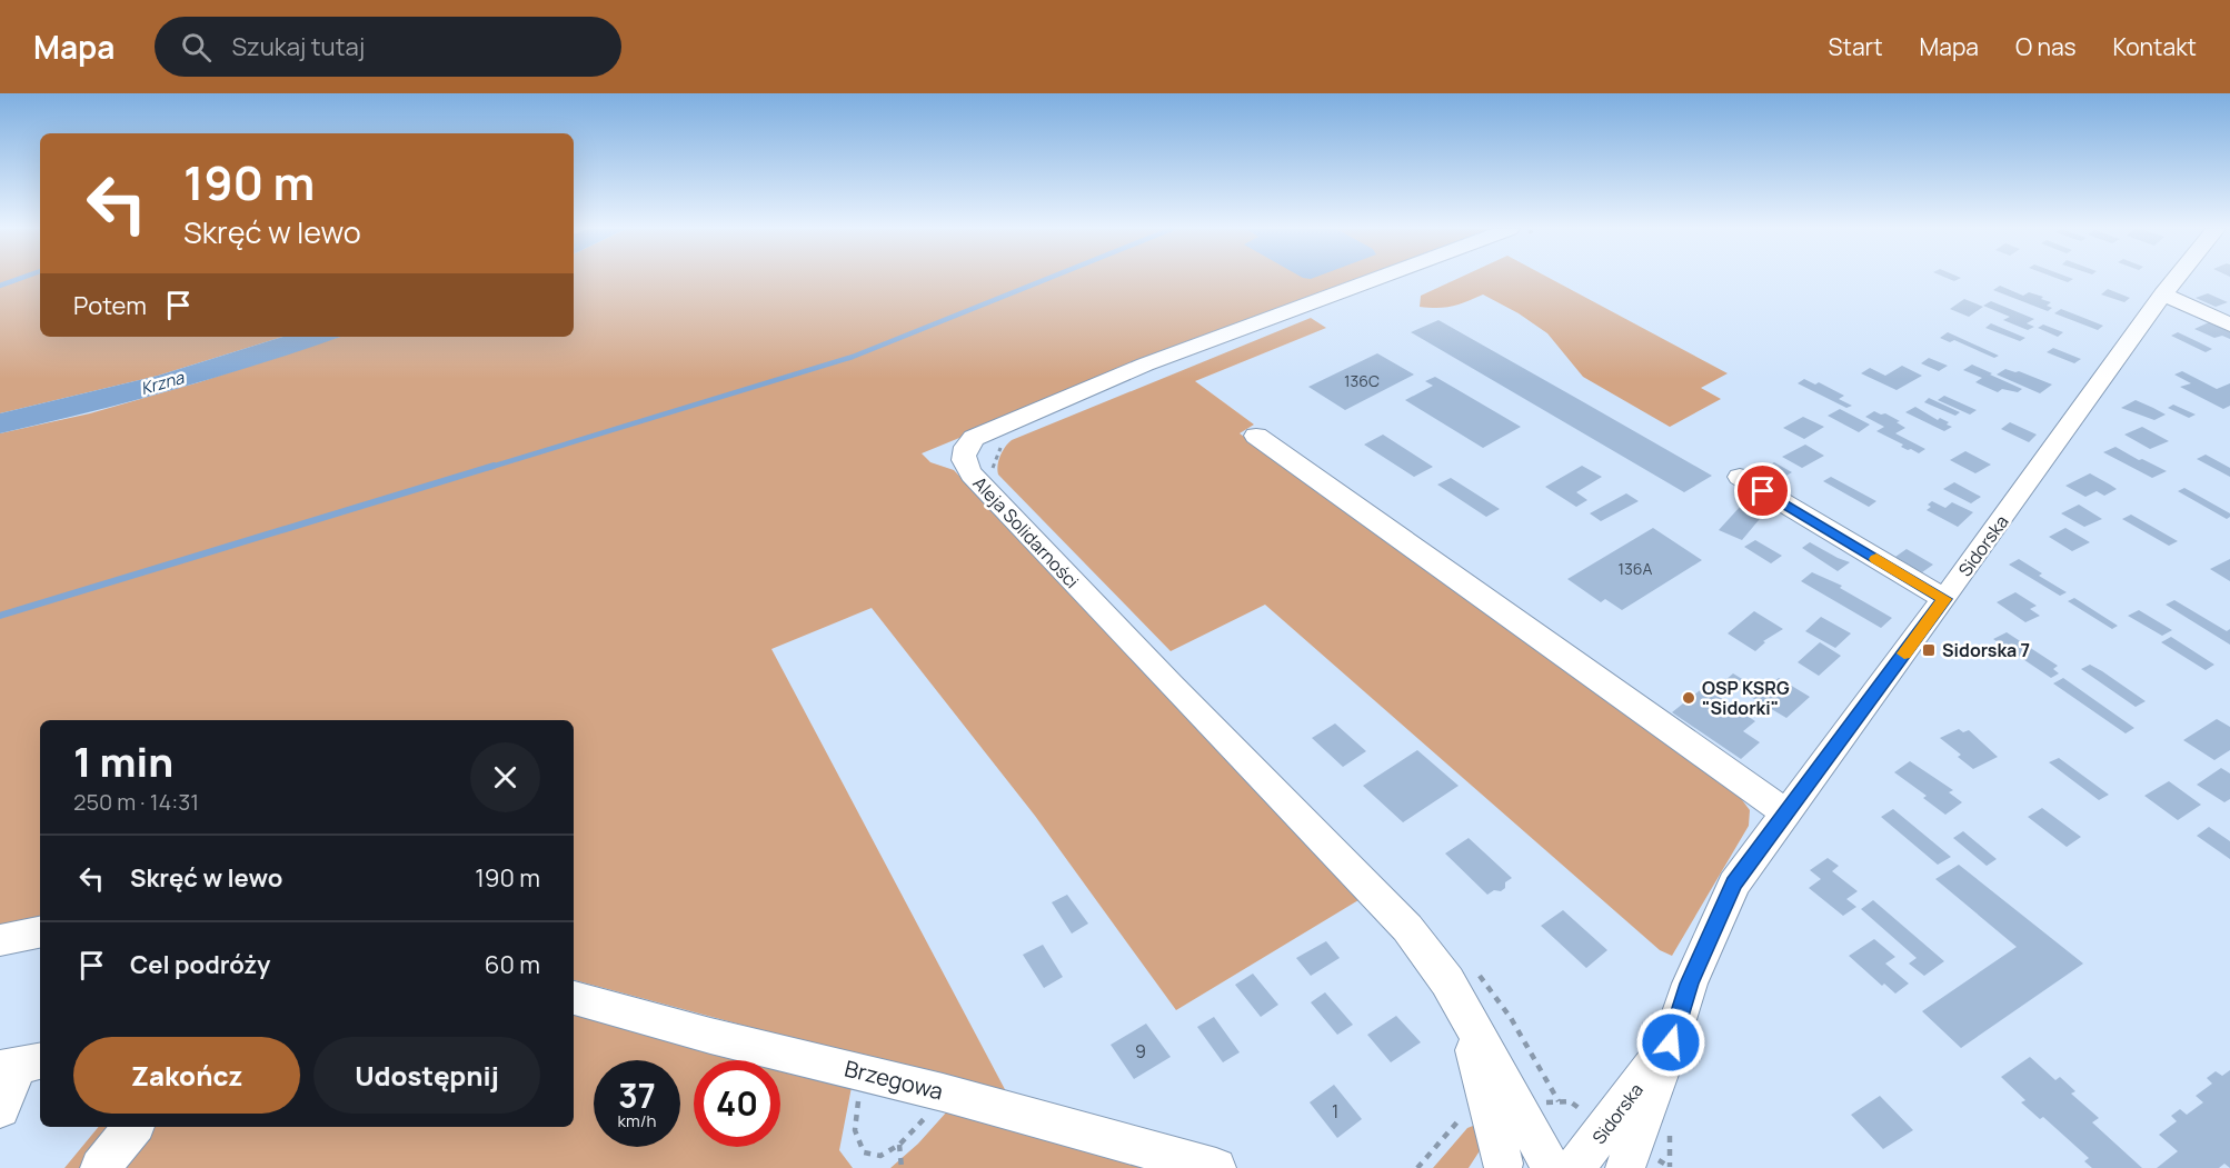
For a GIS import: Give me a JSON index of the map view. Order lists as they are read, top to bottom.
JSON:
{
  "streets": {
    "street": ["Aleja Solidarności", "Sidorska", "Brzegowa"]
  },
  "water": ["Krzna"],
  "places": {
    "transit": ["Sidorska 7"],
    "other": ["OSP KSRG \"Sidorki\""]
  },
  "house_numbers": [
    "136C",
    "136A",
    "9",
    "1"
  ],
  "page": {
    "header": "Mapa",
    "search": "Szukaj tutaj",
    "nav": [
      "Start",
      "Mapa",
      "O nas",
      "Kontakt"
    ],
    "turn": ["190 m", "Skręć w lewo"],
    "then": "Potem",
    "heading": ["1 min", "250 m · 14:31"],
    "list": [
      {
        "name": "Skręć w lewo",
        "value": "190 m"
      },
      {
        "name": "Cel podróży",
        "value": "60 m"
      }
    ],
    "buttons": ["Zakończ", "Udostępnij"],
    "speed": "37 km/h",
    "limit": "40"
  }
}
